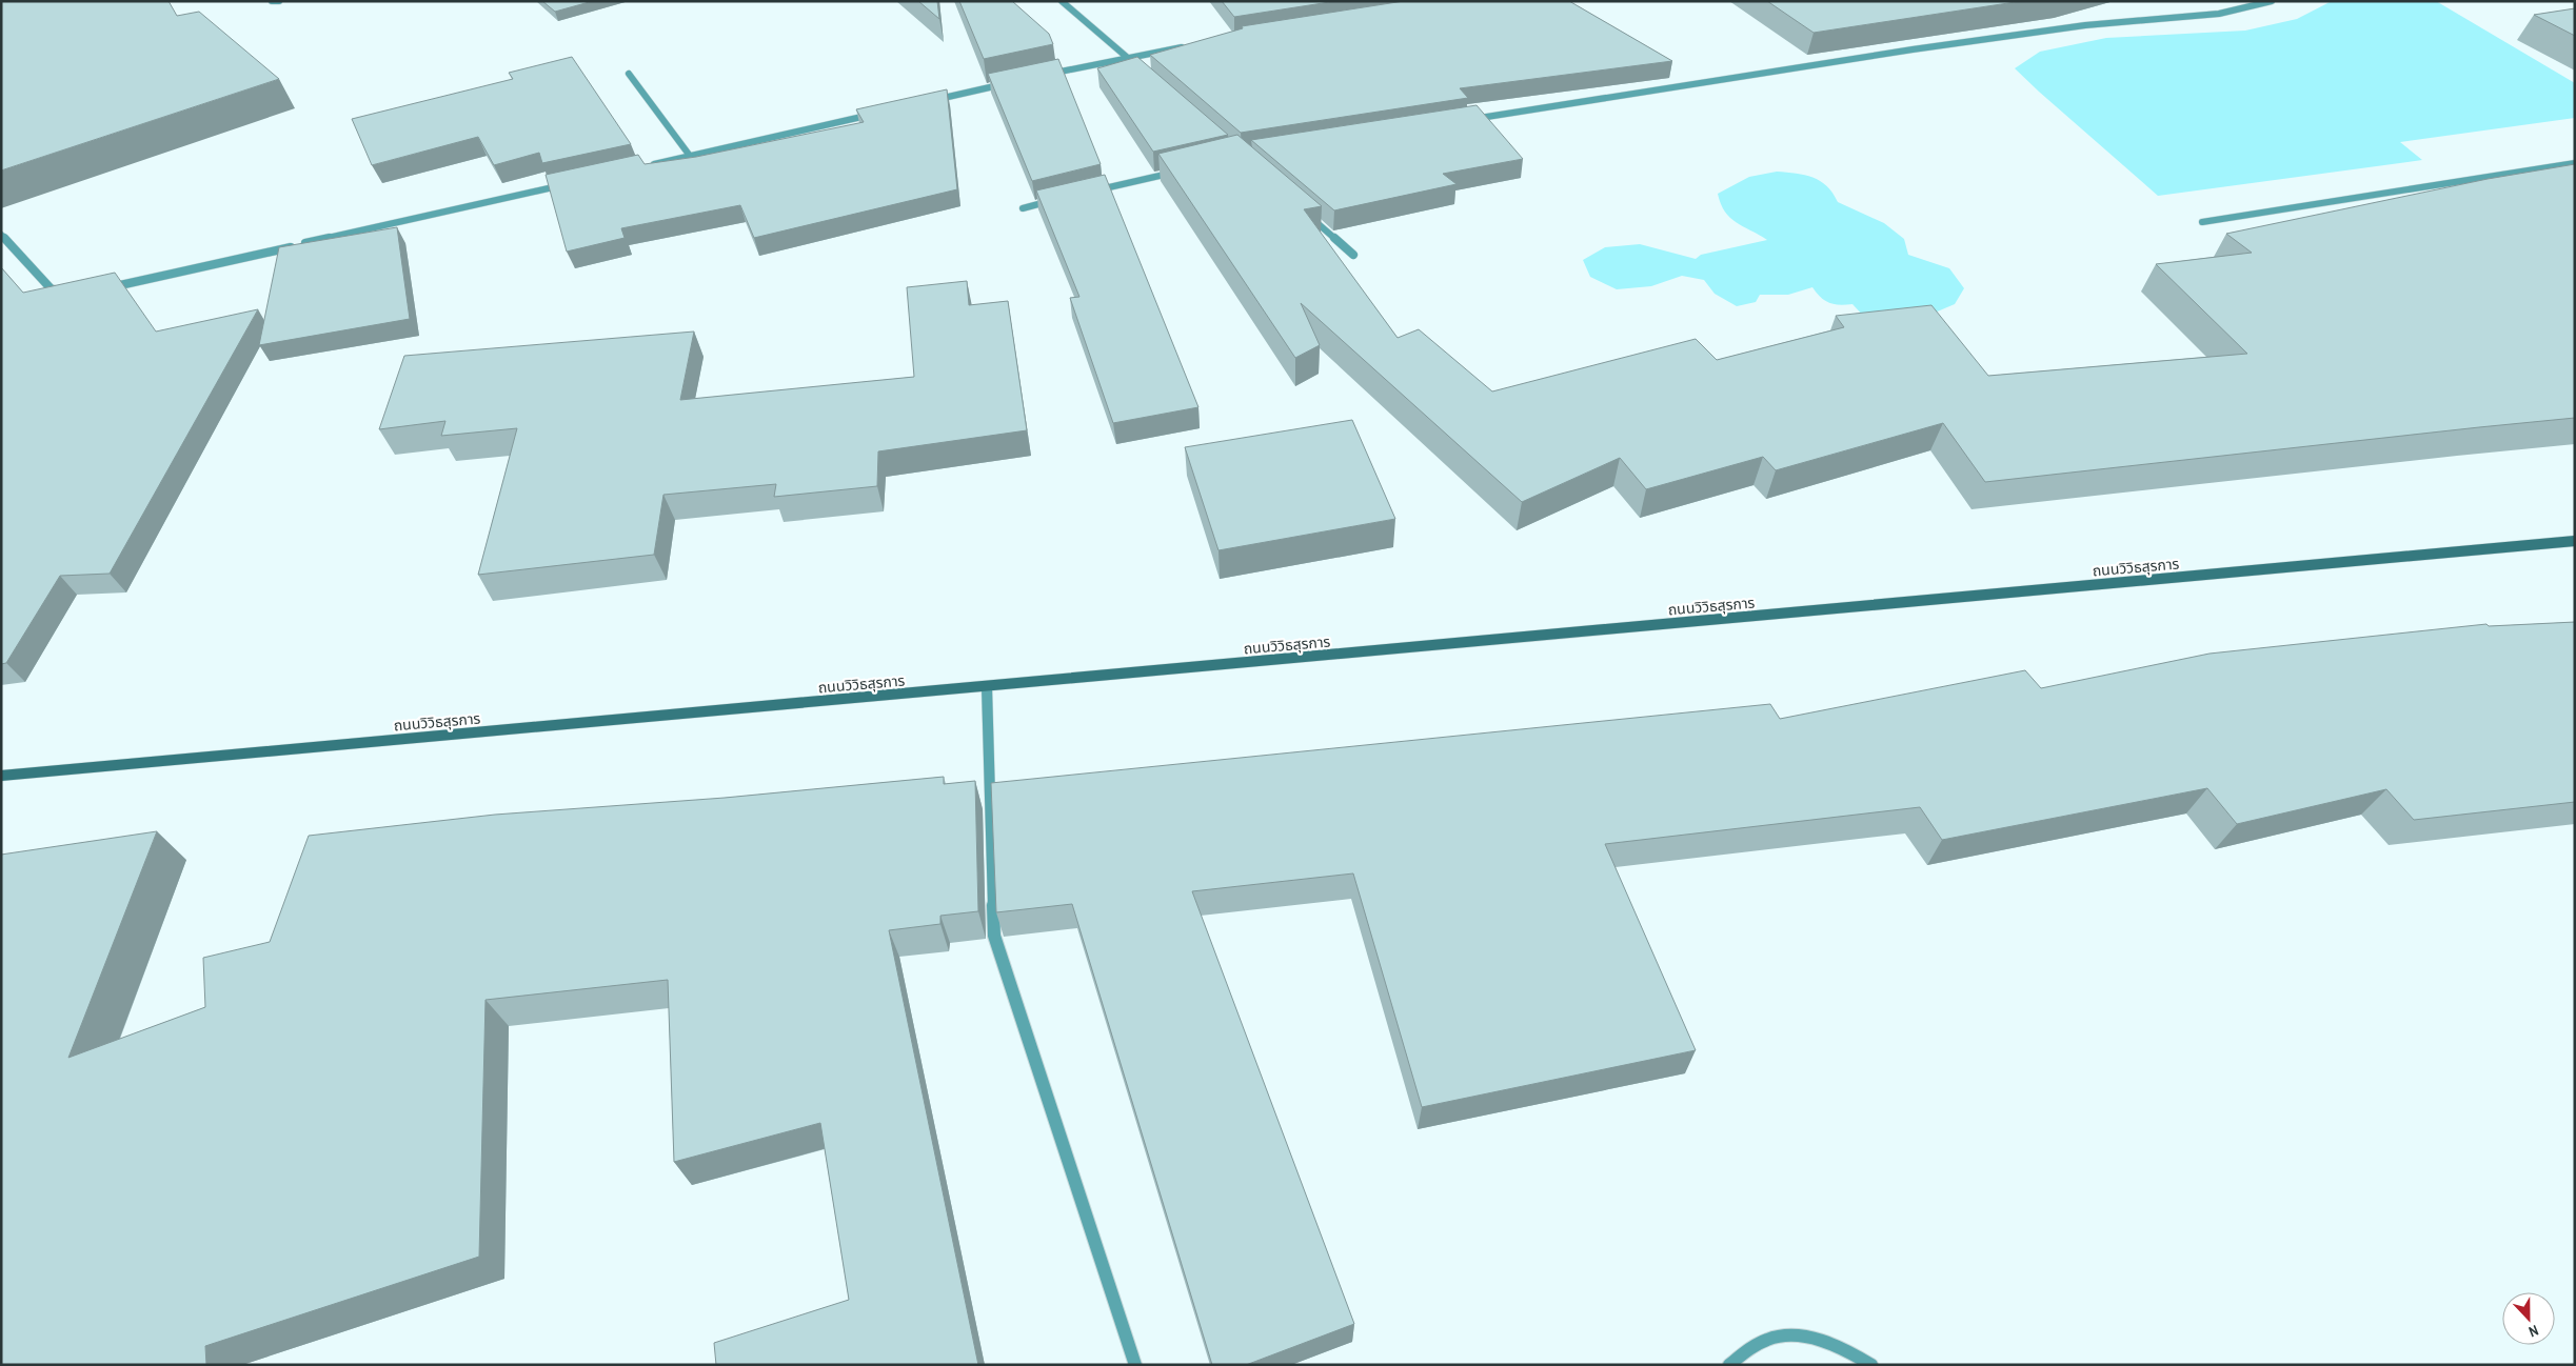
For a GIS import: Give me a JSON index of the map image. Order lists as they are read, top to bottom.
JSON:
{
  "streets": {
    "main road": ["ถนนวิวิธสุรการ"]
  },
  "north": "bottom"
}
